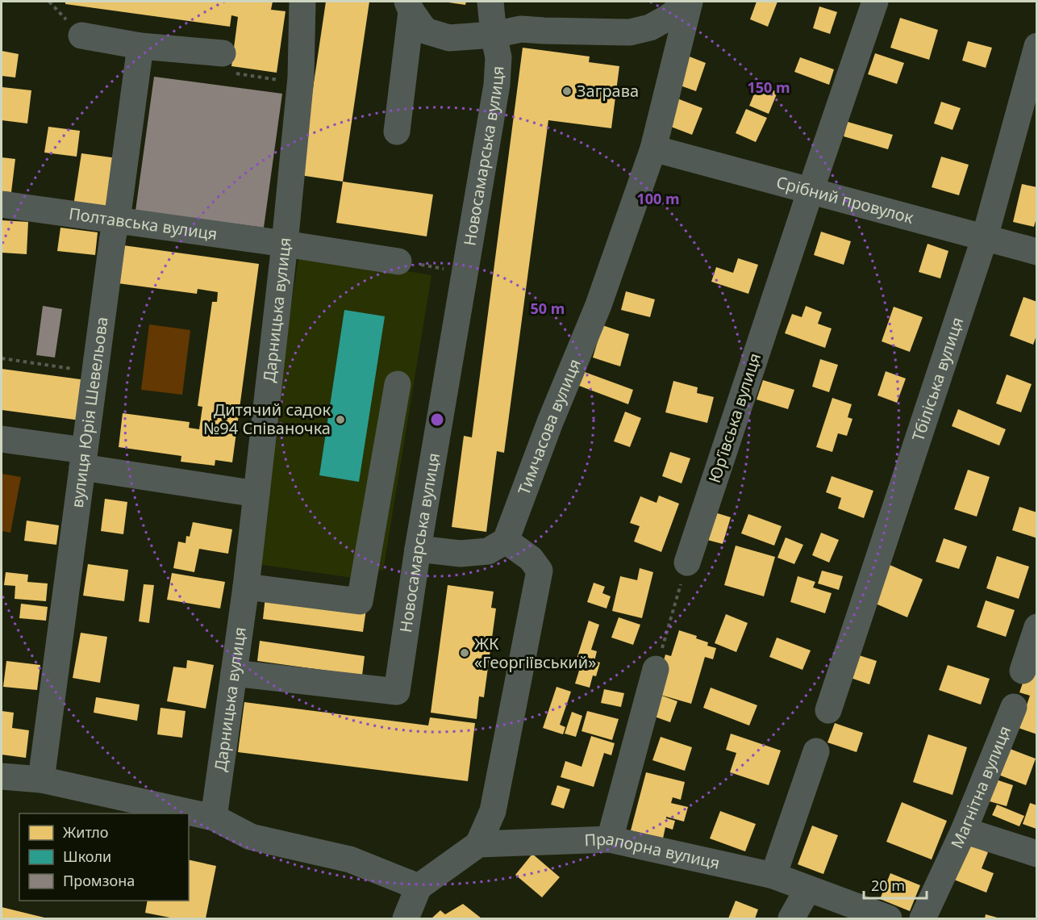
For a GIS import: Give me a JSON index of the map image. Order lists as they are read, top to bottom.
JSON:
{
  "streets": {
    "street": [
      "Новосамарська вулиця",
      "Срібний провулок",
      "Полтавська вулиця",
      "Дарницька вулиця",
      "Тбіліська вулиця",
      "вулиця Юрія Шевельова",
      "Юрʼївська вулиця",
      "Тимчасова вулиця",
      "Магнітна вулиця",
      "Прапорна вулиця"
    ]
  },
  "crossings": [
    ["Новосамарська вулиця", "Дарницька вулиця"],
    ["Срібний провулок", "Тбіліська вулиця"],
    ["Срібний провулок", "Юрʼївська вулиця"],
    ["Срібний провулок", "Тимчасова вулиця"],
    ["Полтавська вулиця", "Дарницька вулиця"],
    ["Полтавська вулиця", "вулиця Юрія Шевельова"]
  ],
  "places": ["Заграва", "Дитячий садок №94 Співаночка", "ЖК «Георгіївський»"],
  "legend": ["Житло", "Школи", "Промзона"],
  "scale_bar": "20 m",
  "rings": ["150 m", "100 m", "50 m"]
}
